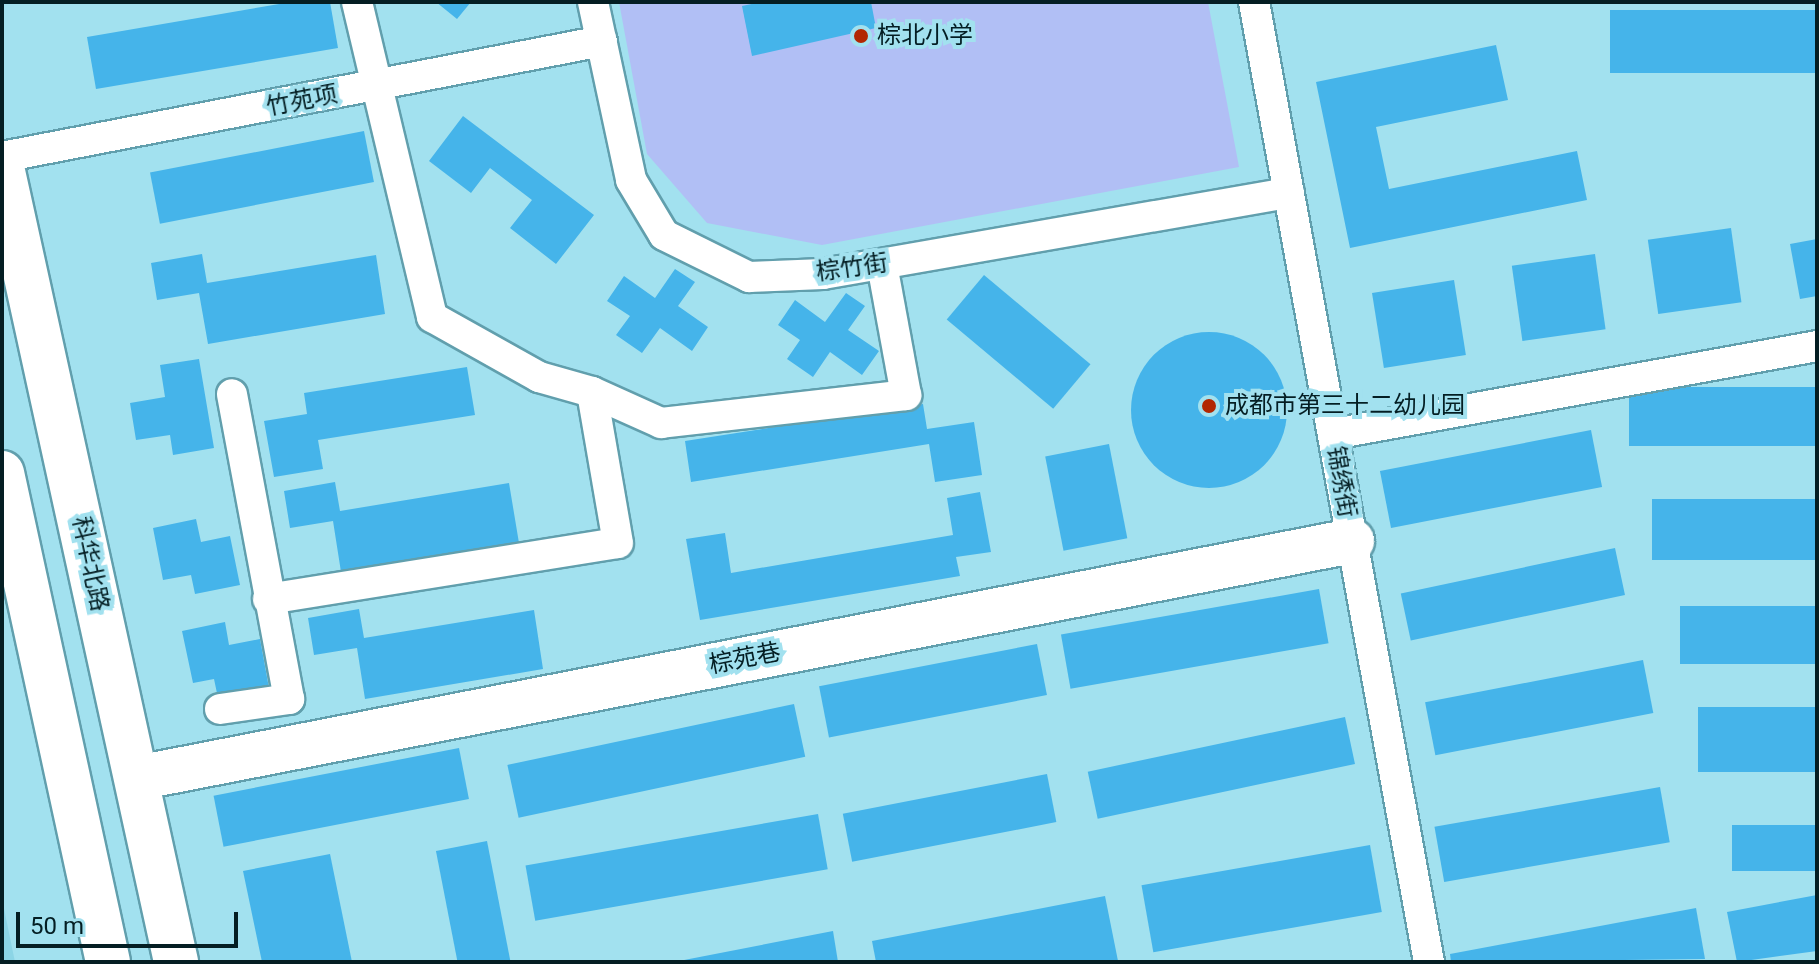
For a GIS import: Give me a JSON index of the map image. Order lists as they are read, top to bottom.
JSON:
{
  "streets": {
    "main road": ["科华北路", "棕苑巷"],
    "street": ["竹苑项", "棕竹街", "锦绣街"]
  },
  "crossings": [
    ["竹苑项", "棕竹街"],
    ["棕竹街", "锦绣街"],
    ["锦绣街", "棕苑巷"],
    ["科华北路", "棕苑巷"]
  ],
  "places": ["棕北小学", "成都市第三十二幼儿园"],
  "scale_bar": "50 m"
}
